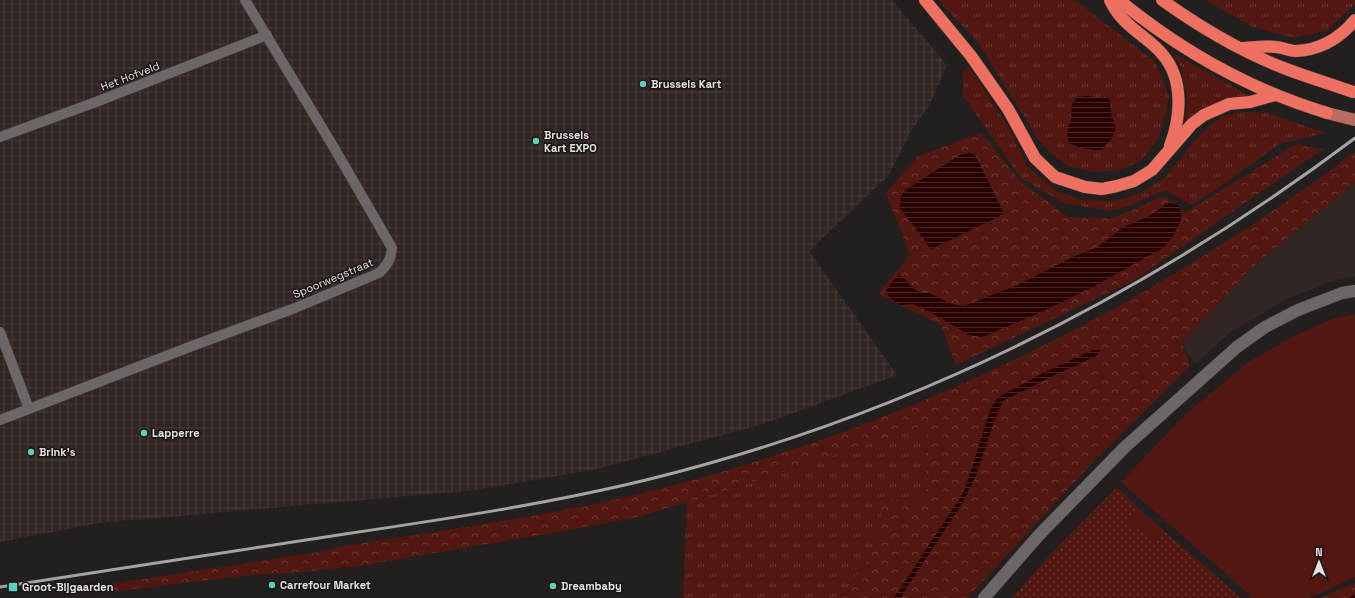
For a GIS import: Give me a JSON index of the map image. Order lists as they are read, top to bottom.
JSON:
{
  "streets": {
    "street": ["Het Hofveld", "Spoorwegstraat"]
  },
  "crossings": [
    ["Het Hofveld", "Spoorwegstraat"]
  ],
  "places": {
    "other": [
      "Brussels Kart",
      "Brussels Kart EXPO",
      "Lapperre",
      "Brink's",
      "Carrefour Market",
      "Dreambaby"
    ],
    "transit": ["Groot-Bijgaarden"]
  },
  "north": "top"
}
